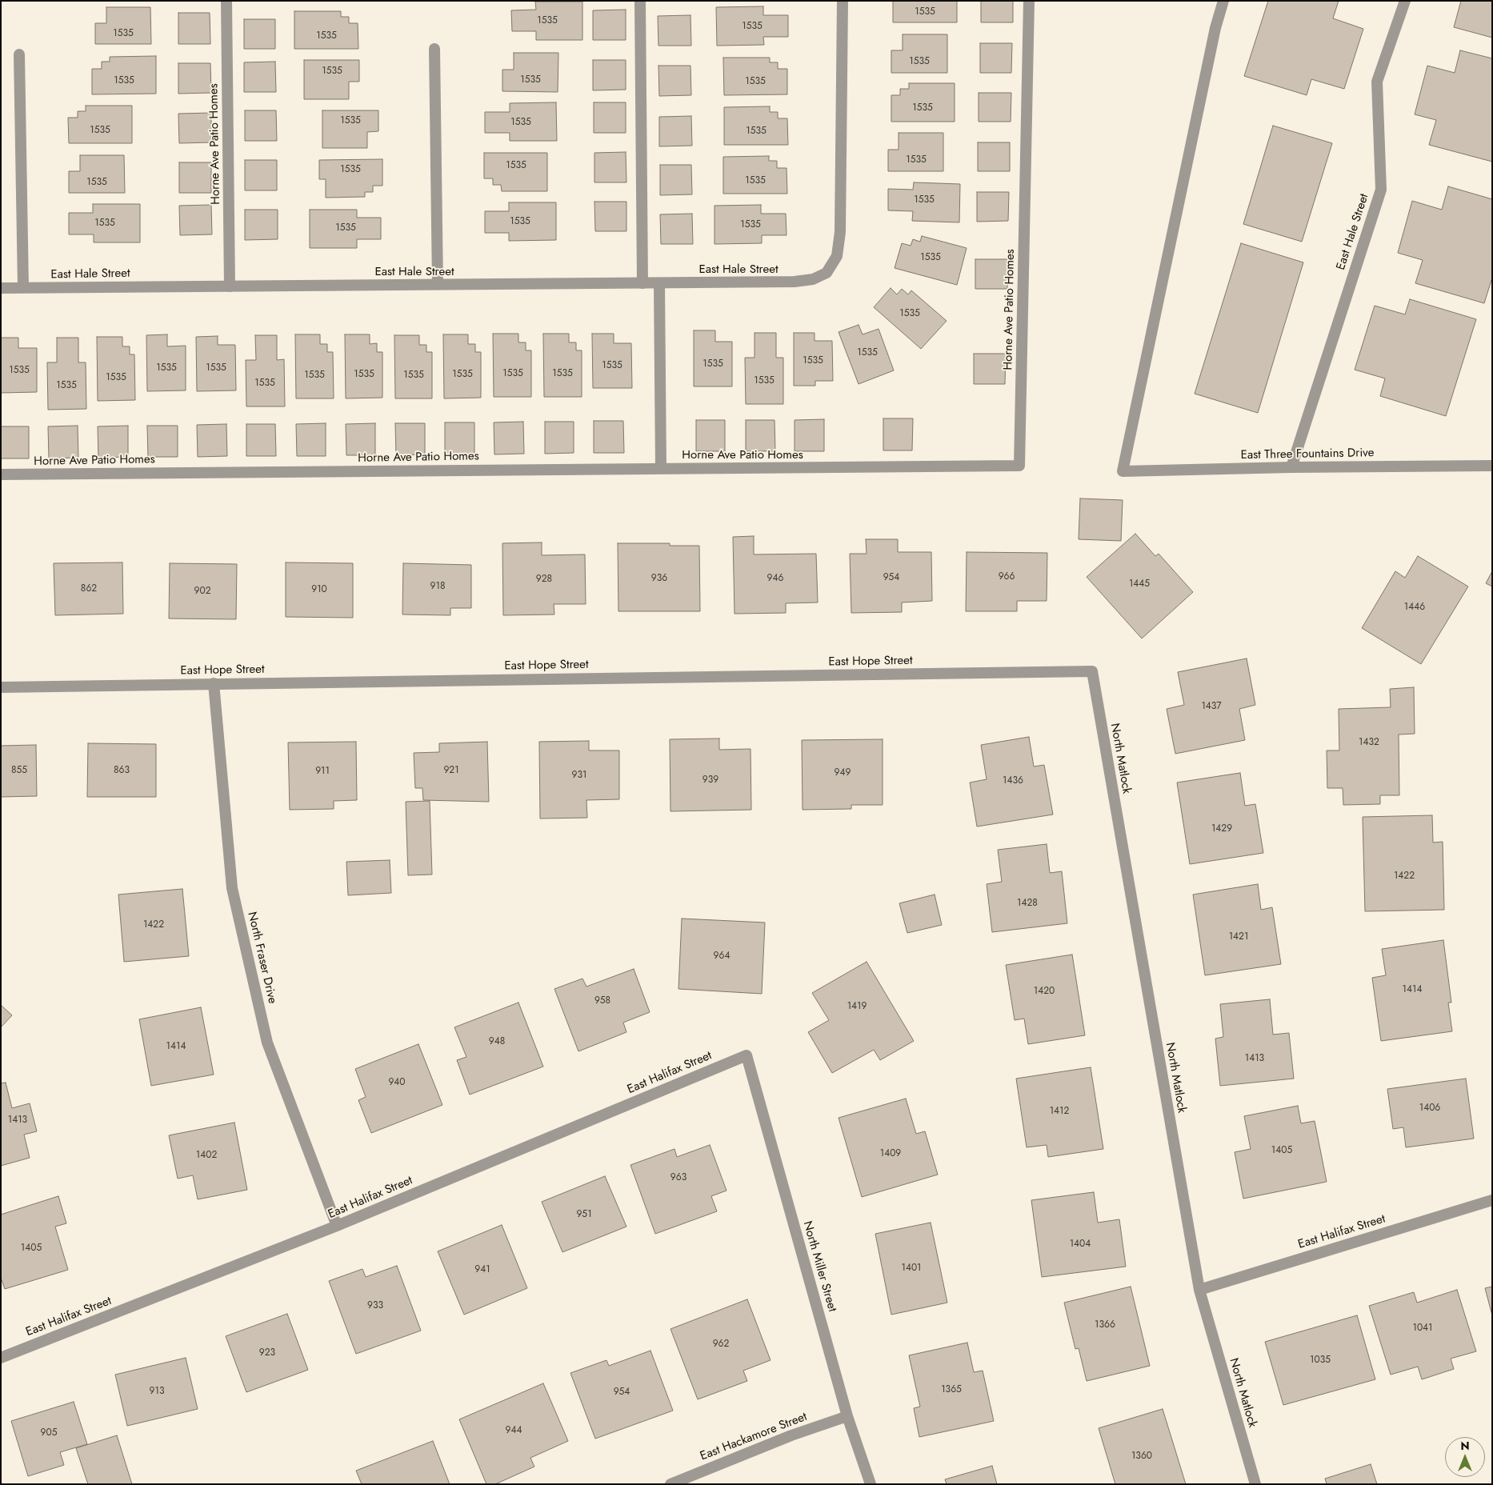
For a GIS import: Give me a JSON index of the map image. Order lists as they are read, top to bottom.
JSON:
{
  "streets": {
    "street": [
      "Horne Ave Patio Homes",
      "East Hale Street",
      "East Three Fountains Drive",
      "East Hope Street",
      "North Matlock",
      "North Fraser Drive",
      "East Halifax Street",
      "North Miller Street",
      "East Hackamore Street"
    ]
  },
  "crossings": [
    ["Horne Ave Patio Homes", "East Hale Street"],
    ["East Hale Street", "East Three Fountains Drive"],
    ["East Hope Street", "North Matlock"],
    ["East Hope Street", "North Fraser Drive"],
    ["North Matlock", "East Halifax Street"],
    ["North Fraser Drive", "East Halifax Street"],
    ["East Halifax Street", "North Miller Street"],
    ["North Miller Street", "East Hackamore Street"]
  ],
  "house_numbers": [
    "1535",
    "1535",
    "1535",
    "1535",
    "1535",
    "1535",
    "1535",
    "1535",
    "1535",
    "1535",
    "1535",
    "1535",
    "1535",
    "1535",
    "1535",
    "1535",
    "1535",
    "1535",
    "1535",
    "1535",
    "1535",
    "1535",
    "1535",
    "1535",
    "1535",
    "1535",
    "1535",
    "1535",
    "1535",
    "1535",
    "1535",
    "1535",
    "1535",
    "1535",
    "1535",
    "1535",
    "1535",
    "1535",
    "1535",
    "1535",
    "1535",
    "1535",
    "1535",
    "1535",
    "966",
    "954",
    "936",
    "946",
    "928",
    "1445",
    "918",
    "862",
    "910",
    "902",
    "1446",
    "1437",
    "1432",
    "855",
    "863",
    "921",
    "911",
    "949",
    "931",
    "939",
    "1436",
    "1429",
    "1422",
    "1428",
    "1422",
    "1421",
    "964",
    "1414",
    "1420",
    "958",
    "1419",
    "948",
    "1414",
    "1413",
    "940",
    "1406",
    "1412",
    "1413",
    "1405",
    "1409",
    "1402",
    "963",
    "951",
    "1404",
    "1405",
    "1401",
    "941",
    "933",
    "1366",
    "1041",
    "962",
    "923",
    "1035",
    "1365",
    "913",
    "954",
    "944",
    "905",
    "1360"
  ],
  "north": "top"
}
